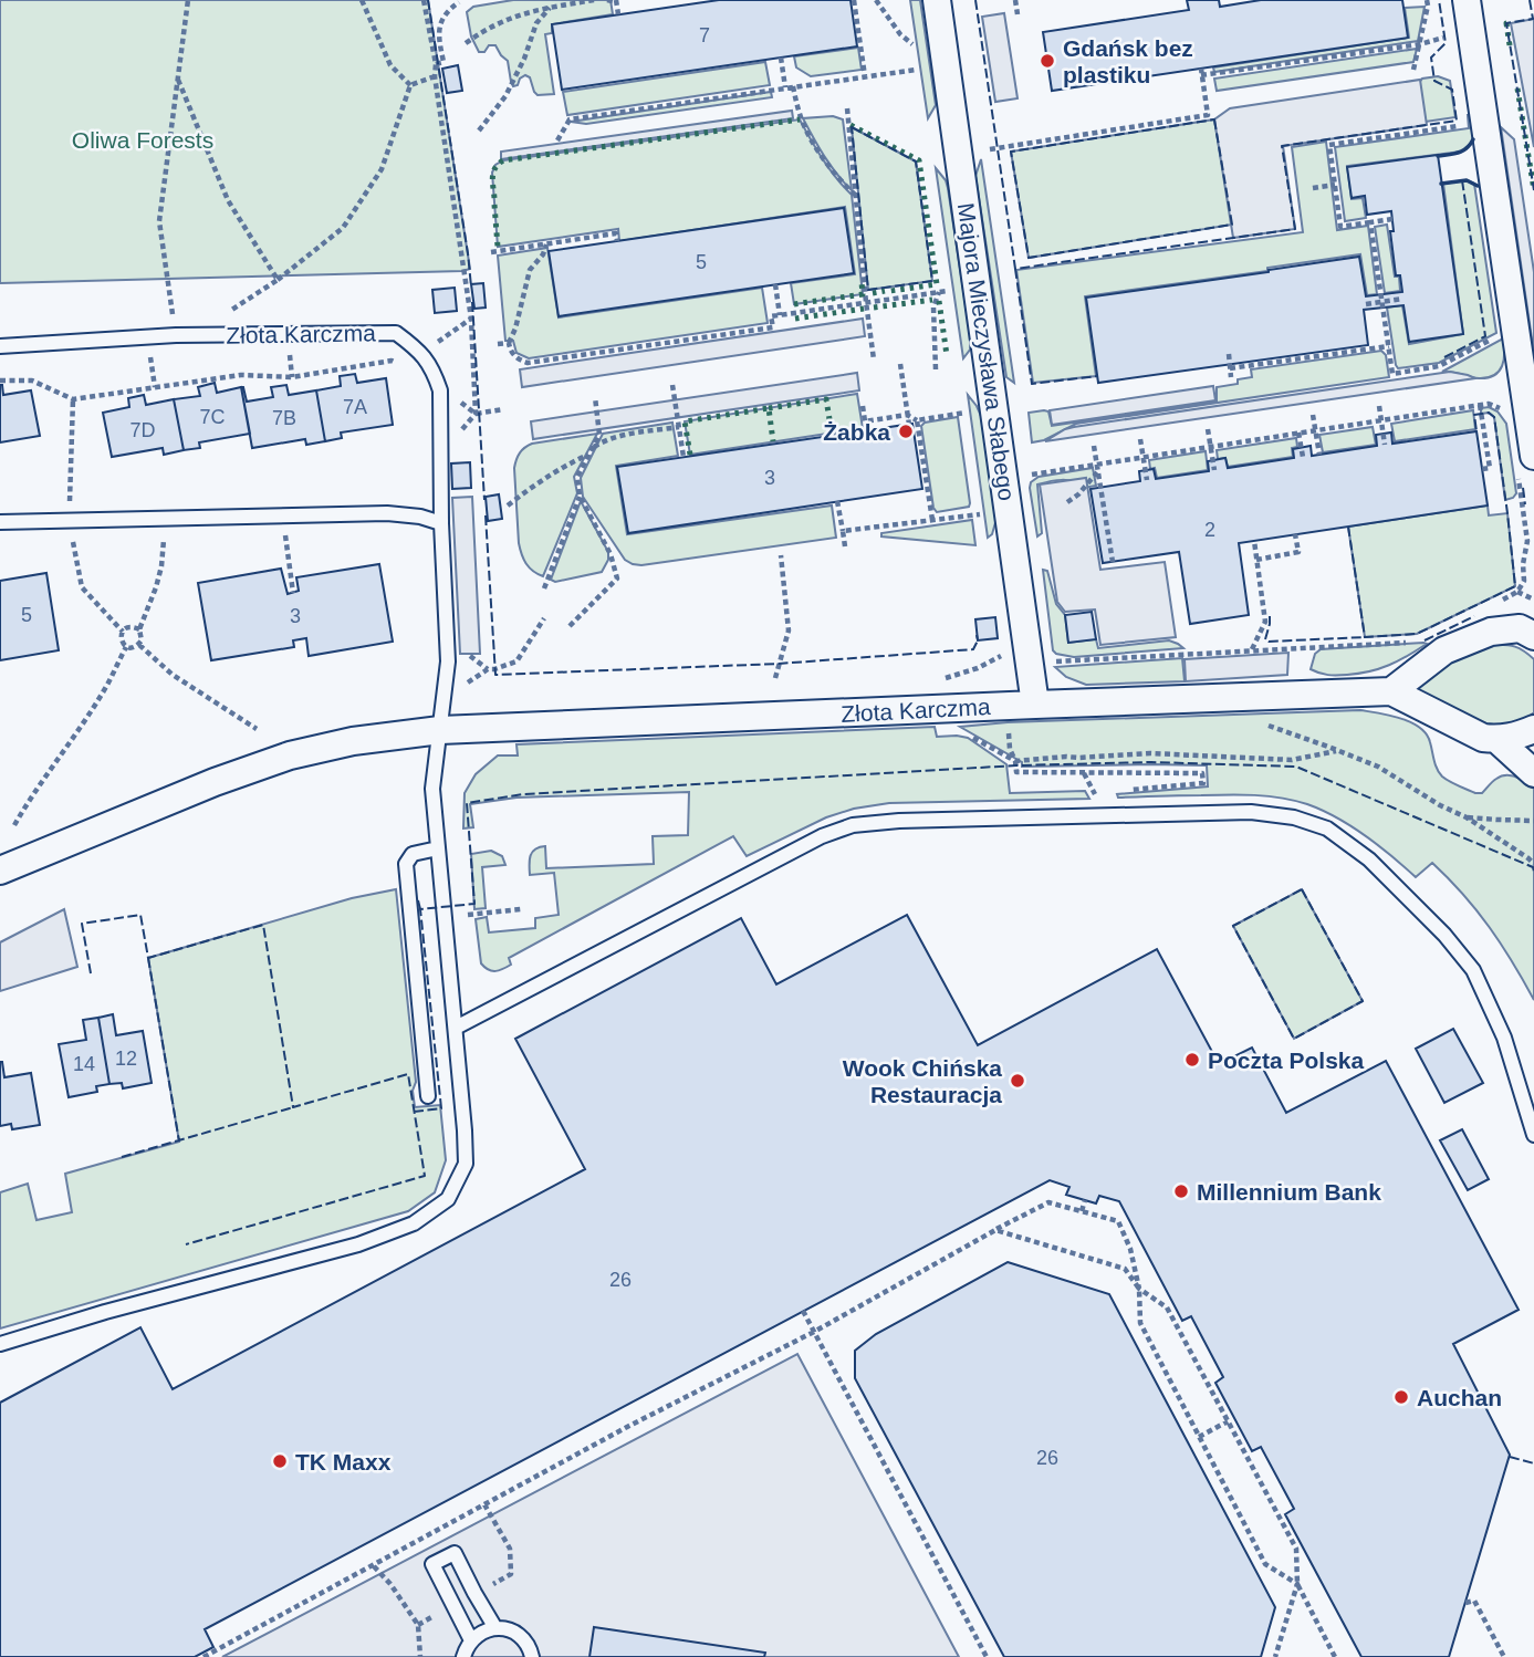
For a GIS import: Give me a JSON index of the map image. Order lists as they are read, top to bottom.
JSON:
{
  "streets": {
    "street": ["Złota Karczma", "Majora Mieczysława Słabego"]
  },
  "crossings": [
    ["Złota Karczma", "Majora Mieczysława Słabego"]
  ],
  "parks": ["Oliwa Forests"],
  "places": [
    "Gdańsk bez plastiku",
    "Żabka",
    "Poczta Polska",
    "Wook Chińska Restauracja",
    "Millennium Bank",
    "Auchan",
    "TK Maxx"
  ],
  "house_numbers": [
    "7",
    "5",
    "7A",
    "7C",
    "7B",
    "7D",
    "3",
    "2",
    "5",
    "3",
    "12",
    "14",
    "26",
    "26"
  ]
}
